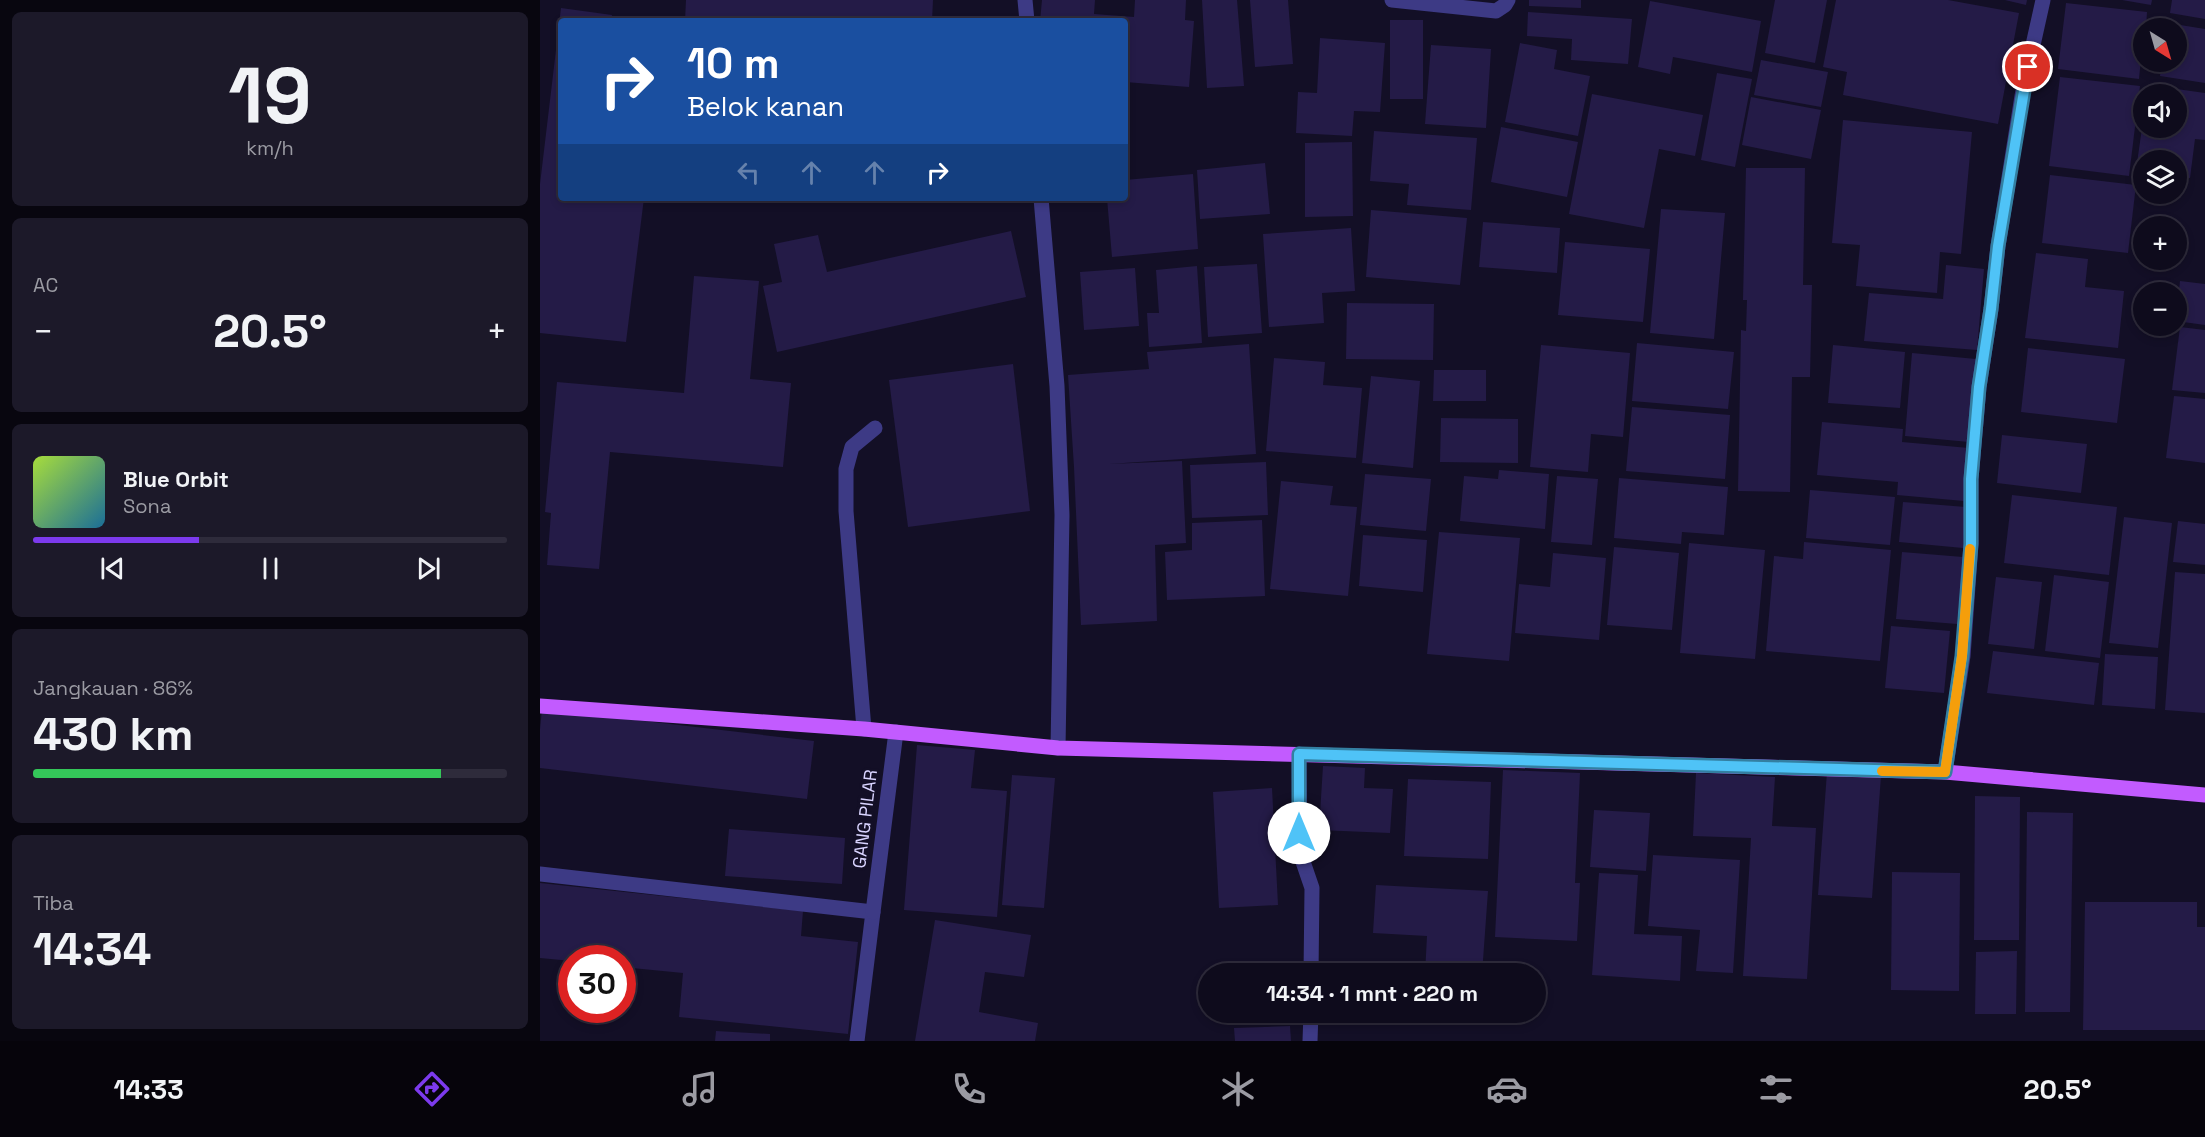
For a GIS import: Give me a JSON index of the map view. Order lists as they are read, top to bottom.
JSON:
{
  "streets": {
    "street": ["GANG PILAR"]
  },
  "north": "bottom right",
  "page": {
    "tile": [
      ["19", "km/h"],
      "AC",
      ["Jangkauan · 86%", "430 km"],
      ["Tiba", "14:34"]
    ],
    "map_buttons": ["+", "−"],
    "turn": ["10 m", "Belok kanan"],
    "heat": ["−", "20.5°", "+"],
    "song": ["Blue Orbit", "Sona"],
    "limit": "30",
    "trip": "14:34 · 1 mnt · 220 m",
    "tabs": ["14:33", "20.5°"]
  }
}
